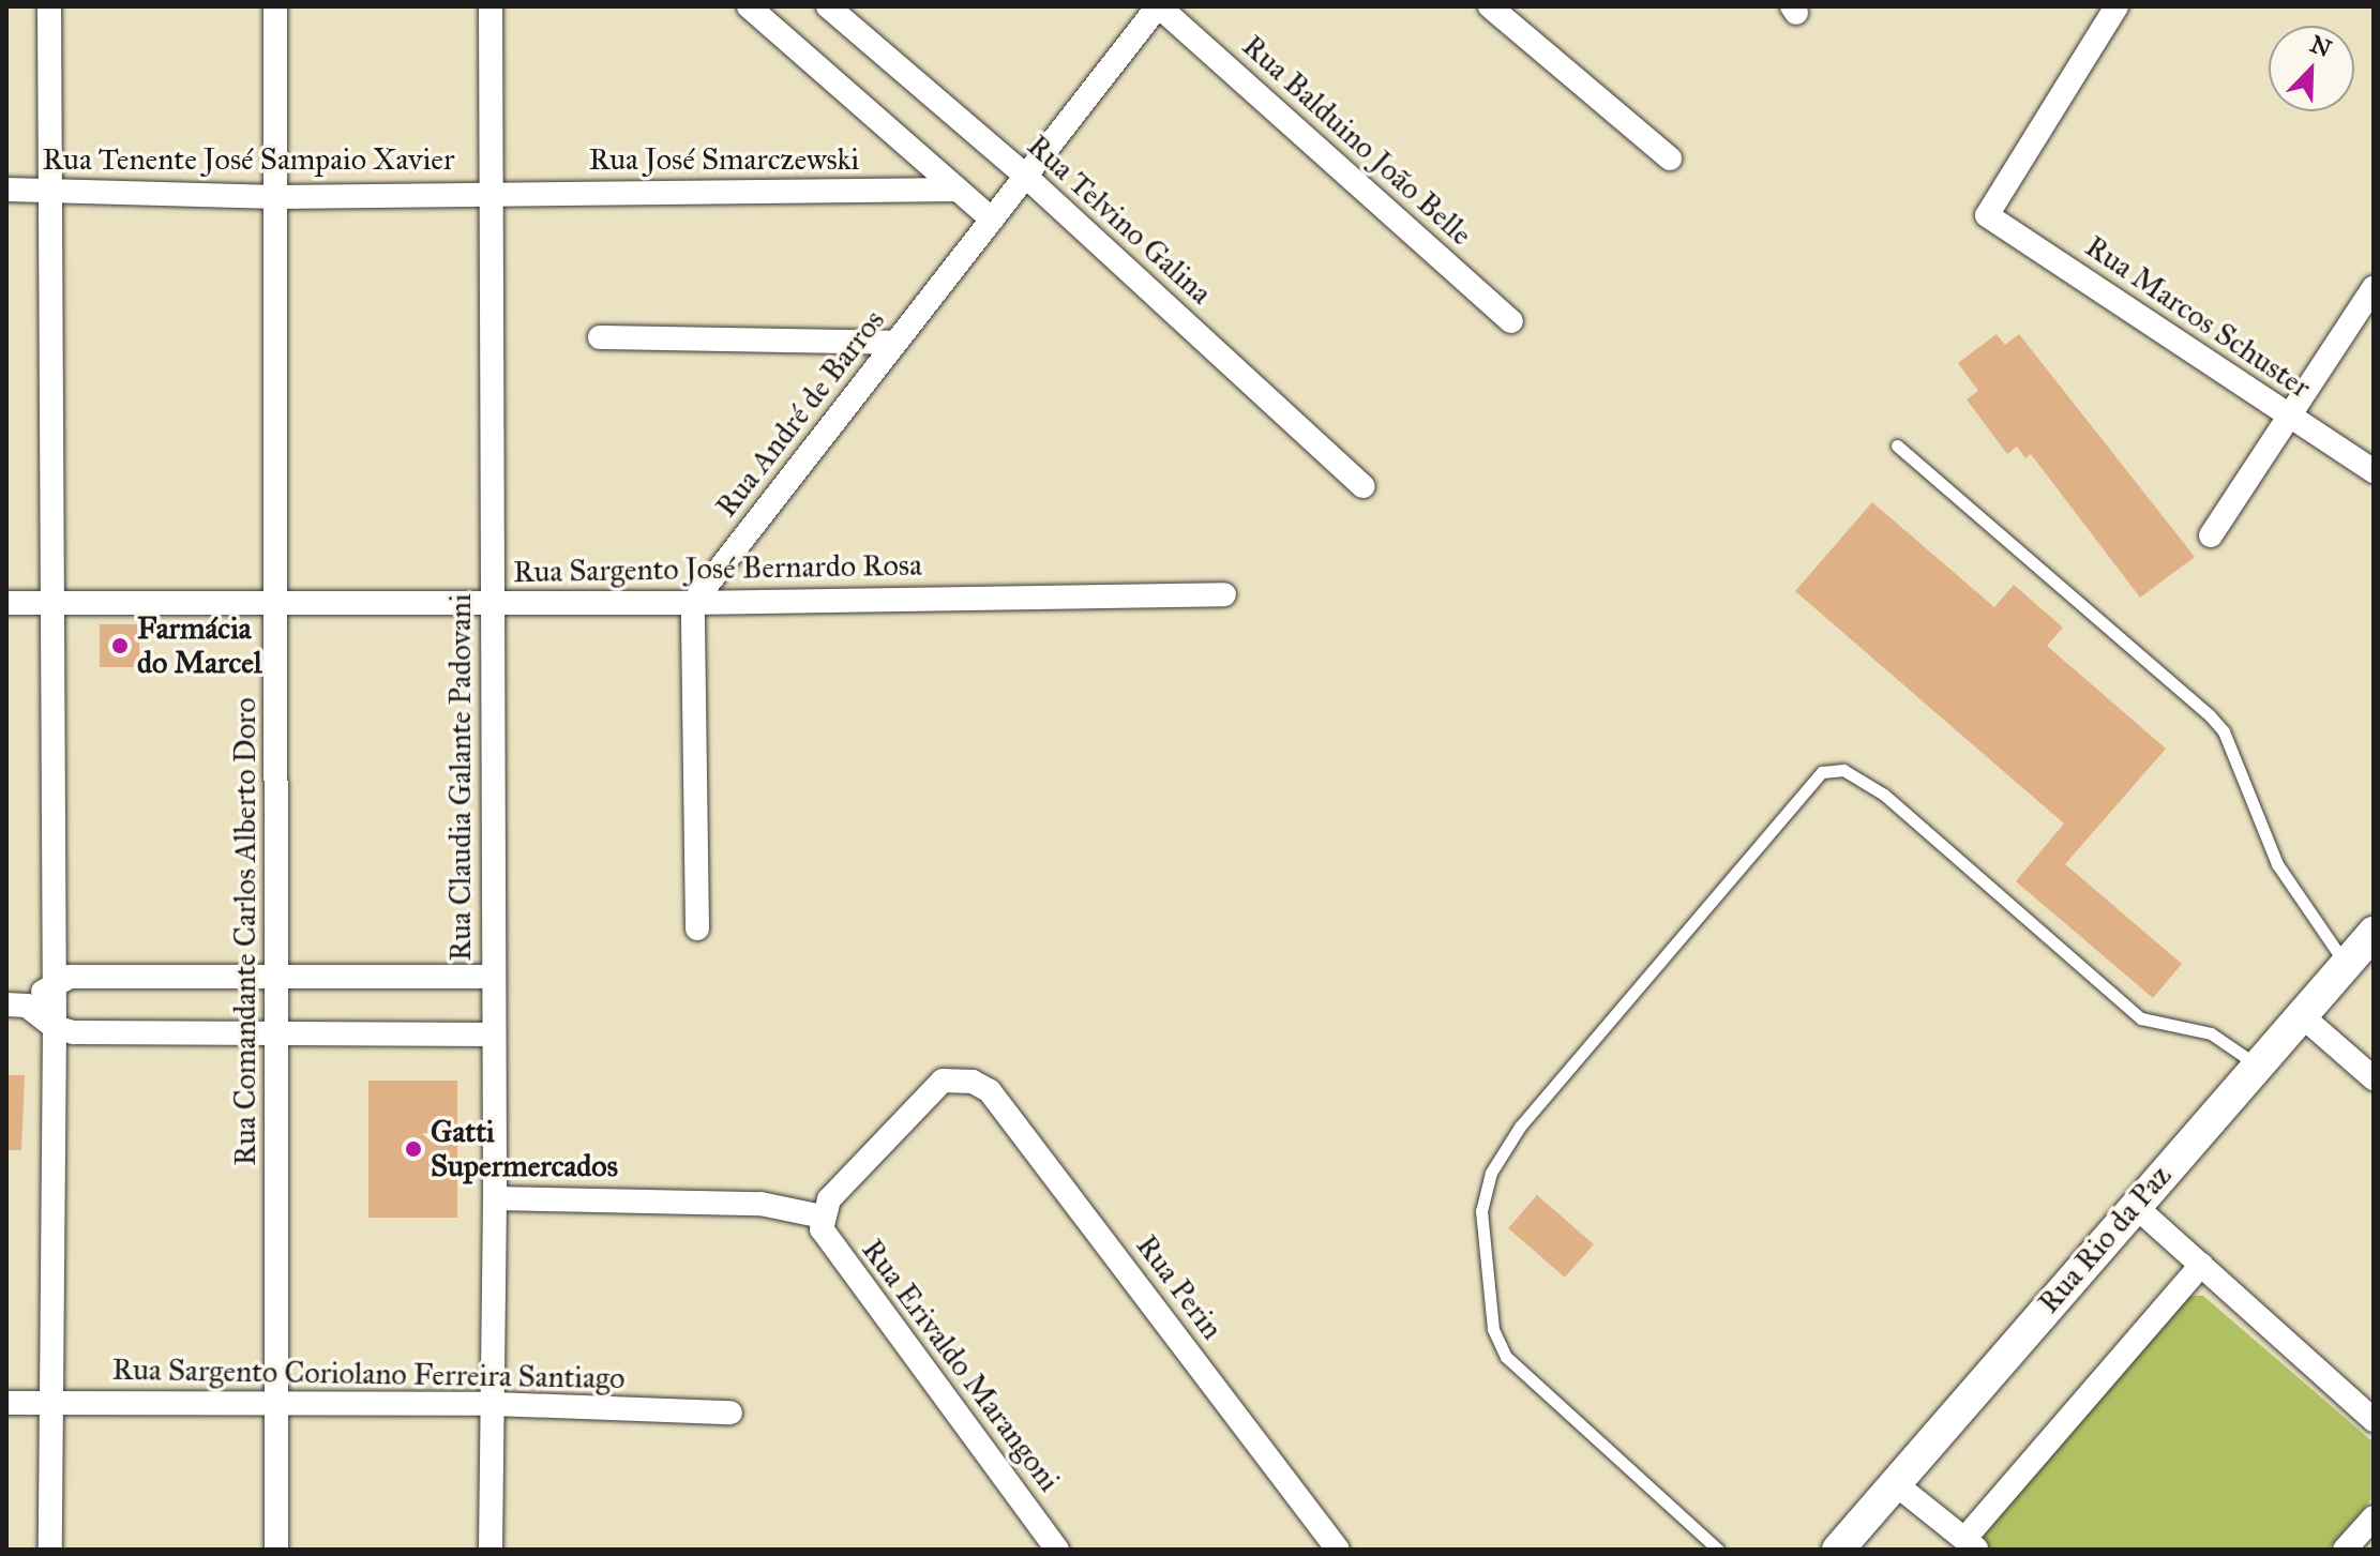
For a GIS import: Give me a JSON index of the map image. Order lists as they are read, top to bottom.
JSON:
{
  "streets": {
    "main road": ["Rua Rio da Paz"],
    "street": [
      "Rua Balduino João Belle",
      "Rua Tenente José Sampaio Xavier",
      "Rua José Smarczewski",
      "Rua Telvino Galina",
      "Rua Marcos Schuster",
      "Rua André de Barros",
      "Rua Sargento José Bernardo Rosa",
      "Rua Claudia Galante Padovani",
      "Rua Comandante Carlos Alberto Doro",
      "Rua Perin",
      "Rua Erivaldo Marangoni",
      "Rua Sargento Coriolano Ferreira Santiago"
    ]
  },
  "crossings": [
    ["Rua Balduino João Belle", "Rua André de Barros"],
    ["Rua Tenente José Sampaio Xavier", "Rua José Smarczewski"],
    ["Rua Tenente José Sampaio Xavier", "Rua Claudia Galante Padovani"],
    ["Rua Tenente José Sampaio Xavier", "Rua Comandante Carlos Alberto Doro"],
    ["Rua José Smarczewski", "Rua Claudia Galante Padovani"],
    ["Rua Telvino Galina", "Rua André de Barros"],
    ["Rua André de Barros", "Rua Sargento José Bernardo Rosa"],
    ["Rua Sargento José Bernardo Rosa", "Rua Claudia Galante Padovani"],
    ["Rua Sargento José Bernardo Rosa", "Rua Comandante Carlos Alberto Doro"],
    ["Rua Claudia Galante Padovani", "Rua Sargento Coriolano Ferreira Santiago"],
    ["Rua Comandante Carlos Alberto Doro", "Rua Sargento Coriolano Ferreira Santiago"],
    ["Rua Perin", "Rua Erivaldo Marangoni"]
  ],
  "places": ["Farmácia do Marcel", "Gatti Supermercados"],
  "north": "top right"
}
